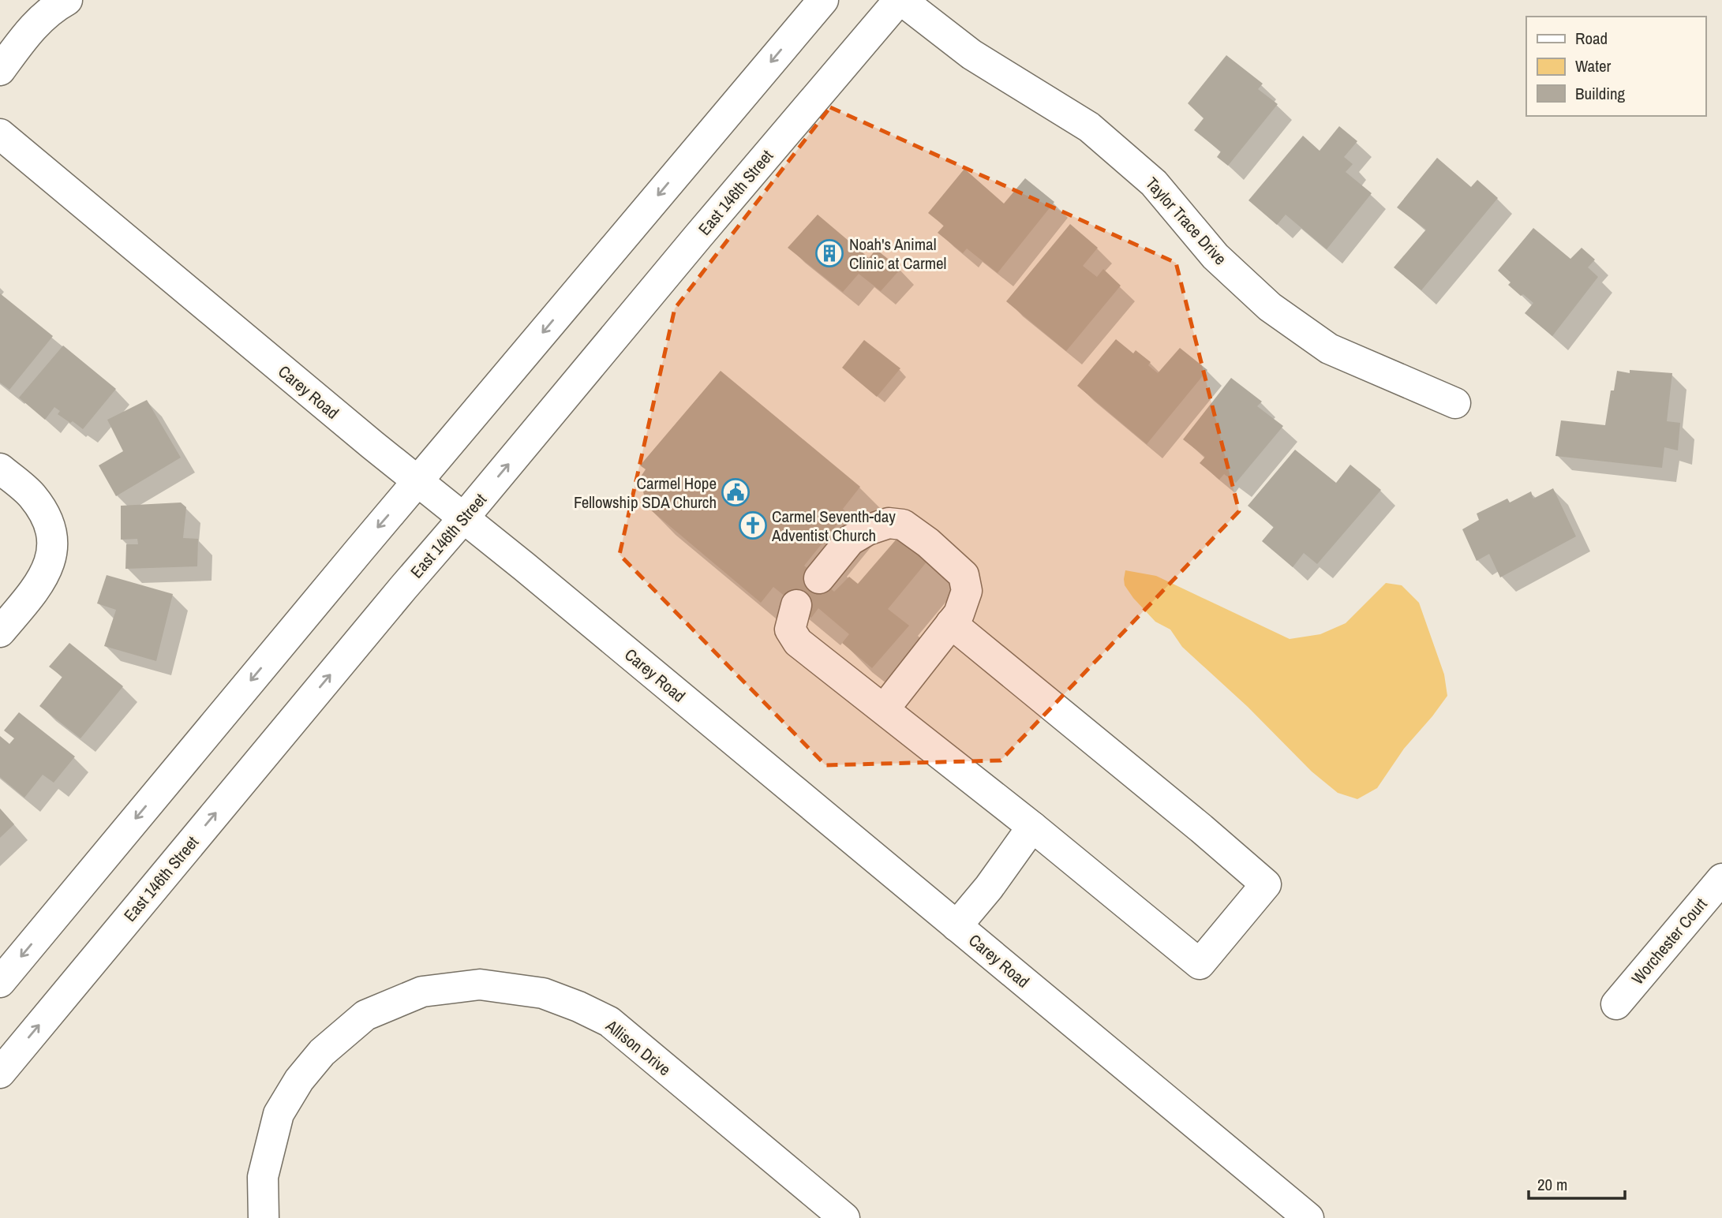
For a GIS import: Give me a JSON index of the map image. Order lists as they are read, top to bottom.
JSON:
{
  "streets": {
    "street": [
      "East 146th Street",
      "Taylor Trace Drive",
      "Carey Road",
      "Worchester Court",
      "Allison Drive"
    ]
  },
  "crossings": [
    ["East 146th Street", "Taylor Trace Drive"],
    ["East 146th Street", "Carey Road"]
  ],
  "places": {
    "building": ["Noah's Animal Clinic at Carmel"],
    "public building": ["Carmel Hope Fellowship SDA Church"],
    "church": ["Carmel Seventh-day Adventist Church"]
  },
  "legend": ["Road", "Water", "Building"],
  "scale_bar": "20 m"
}
